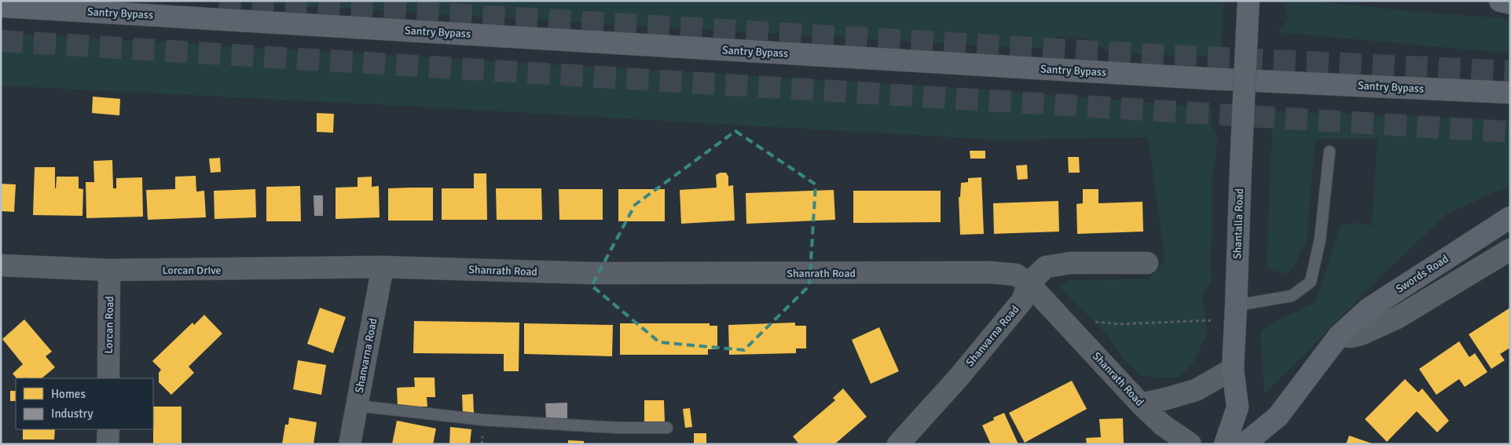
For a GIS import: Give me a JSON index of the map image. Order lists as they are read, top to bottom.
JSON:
{
  "streets": {
    "main road": ["Santry Bypass", "Shantalla Road", "Swords Road"],
    "street": [
      "Lorcan Drive",
      "Shanrath Road",
      "Lorcan Road",
      "Shanvarna Road"
    ]
  },
  "crossings": [
    ["Lorcan Drive", "Shanrath Road"],
    ["Lorcan Drive", "Lorcan Road"],
    ["Lorcan Drive", "Shanvarna Road"],
    ["Shanrath Road", "Shanvarna Road"]
  ],
  "legend": ["Homes", "Industry"]
}
